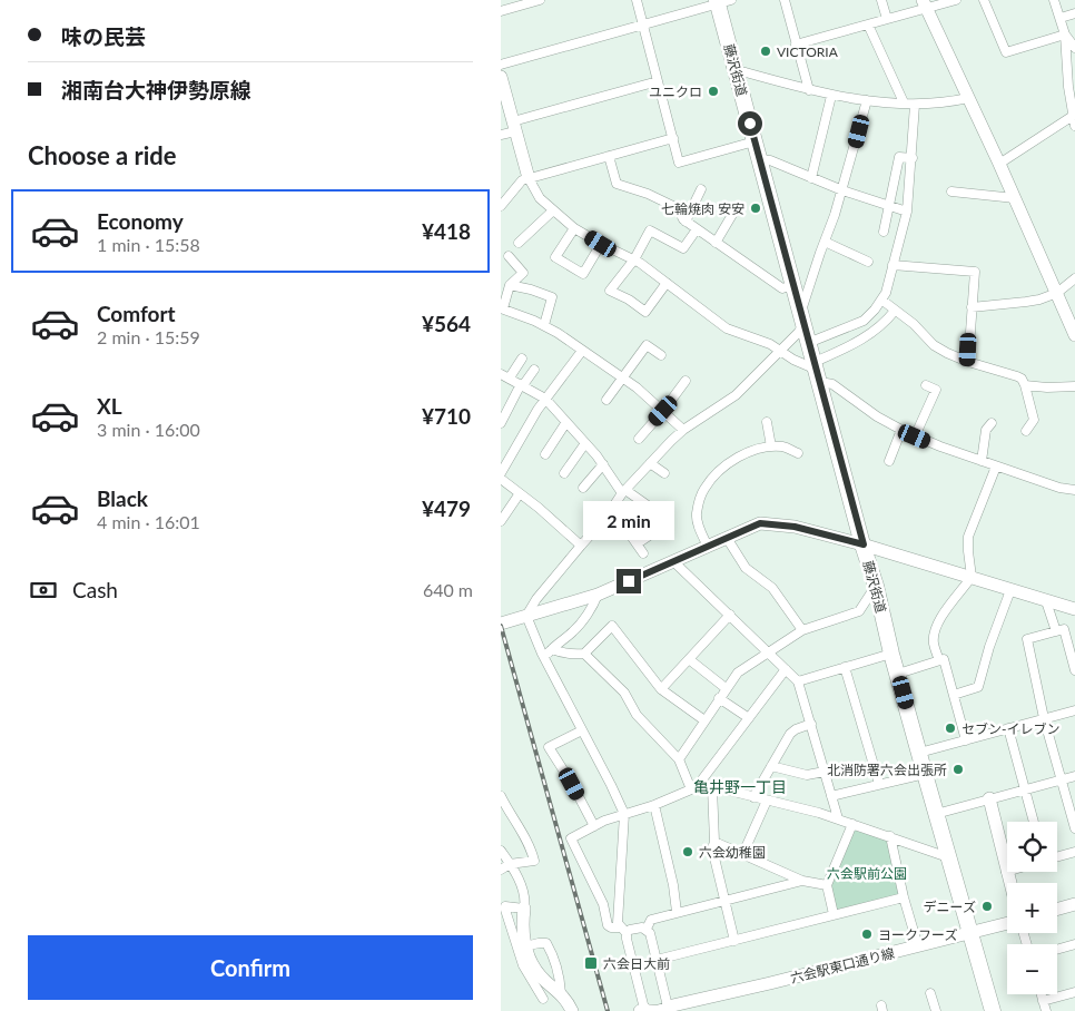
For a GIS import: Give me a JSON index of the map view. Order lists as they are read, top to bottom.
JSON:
{
  "streets": {
    "highway": ["藤沢街道"],
    "street": ["六会駅東口通り線"]
  },
  "crossings": [
    ["藤沢街道", "六会駅東口通り線"]
  ],
  "districts": ["亀井野一丁目"],
  "parks": ["六会駅前公園"],
  "places": {
    "other": [
      "VICTORIA",
      "ユニクロ",
      "七輪焼肉 安安",
      "セブン-イレブン",
      "北消防署六会出張所",
      "六会幼稚園",
      "デニーズ",
      "ヨークフーズ"
    ],
    "transit": ["六会日大前"]
  },
  "page": {
    "banner": ["味の民芸", "湘南台大神伊勢原線"],
    "heading": "Choose a ride",
    "list": [
      {
        "name": "Economy",
        "note": "1 min · 15:58",
        "value": "¥418"
      },
      {
        "name": "Comfort",
        "note": "2 min · 15:59",
        "value": "¥564"
      },
      {
        "name": "XL",
        "note": "3 min · 16:00",
        "value": "¥710"
      },
      {
        "name": "Black",
        "note": "4 min · 16:01",
        "value": "¥479"
      }
    ],
    "bubble": "2 min",
    "pay": ["Cash", "640 m"],
    "map_buttons": ["+", "−"],
    "buttons": "Confirm"
  }
}
